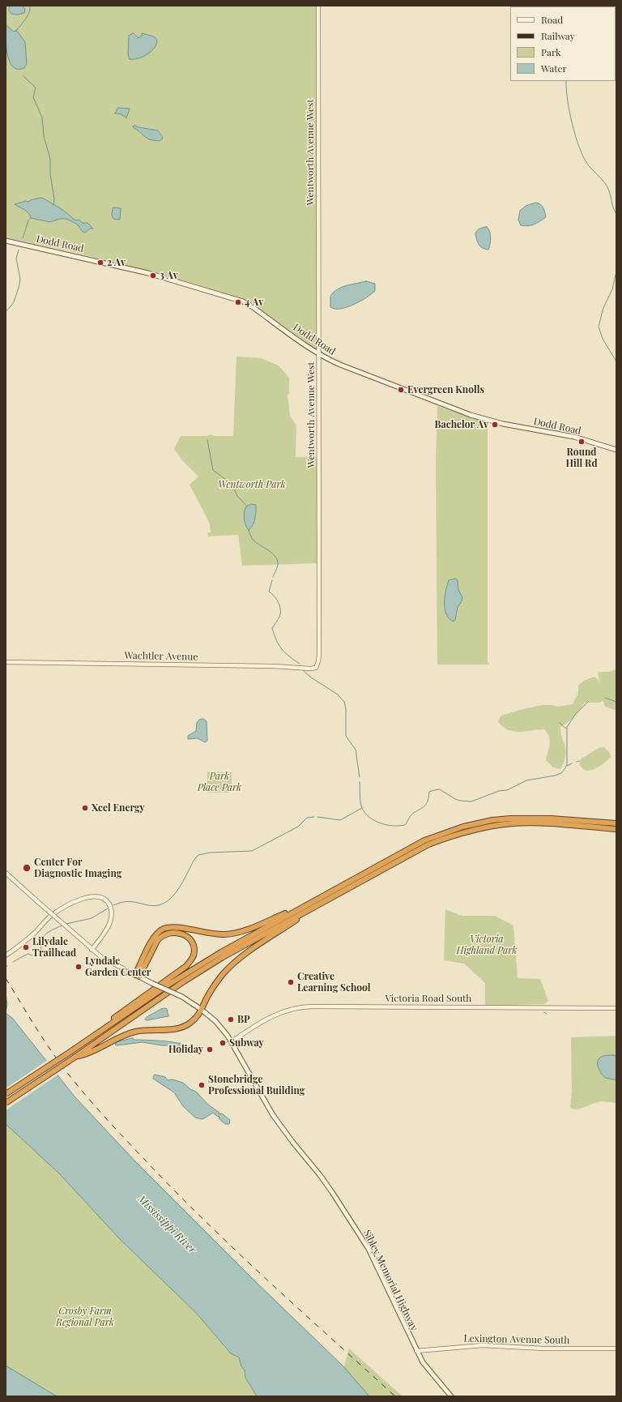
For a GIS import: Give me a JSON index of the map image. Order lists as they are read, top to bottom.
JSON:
{
  "streets": {
    "main road": ["Dodd Road", "Sibley Memorial Highway"],
    "street": [
      "Wentworth Avenue West",
      "Wachtler Avenue",
      "Victoria Road South",
      "Lexington Avenue South"
    ]
  },
  "crossings": [
    ["Wentworth Avenue West", "Dodd Road"],
    ["Wentworth Avenue West", "Wachtler Avenue"],
    ["Victoria Road South", "Sibley Memorial Highway"],
    ["Sibley Memorial Highway", "Lexington Avenue South"]
  ],
  "water": ["Mississippi River"],
  "parks": [
    "Wentworth Park",
    "Park Place Park",
    "Victoria Highland Park",
    "Crosby Farm Regional Park"
  ],
  "places": [
    "2 Av",
    "3 Av",
    "4 Av",
    "Evergreen Knolls",
    "Bachelor Av",
    "Round Hill Rd",
    "Xcel Energy",
    "Center For Diagnostic Imaging",
    "Lilydale Trailhead",
    "Lyndale Garden Center",
    "Creative Learning School",
    "BP",
    "Subway",
    "Holiday",
    "Stonebridge Professional Building"
  ],
  "legend": [
    "Road",
    "Railway",
    "Park",
    "Water"
  ]
}
